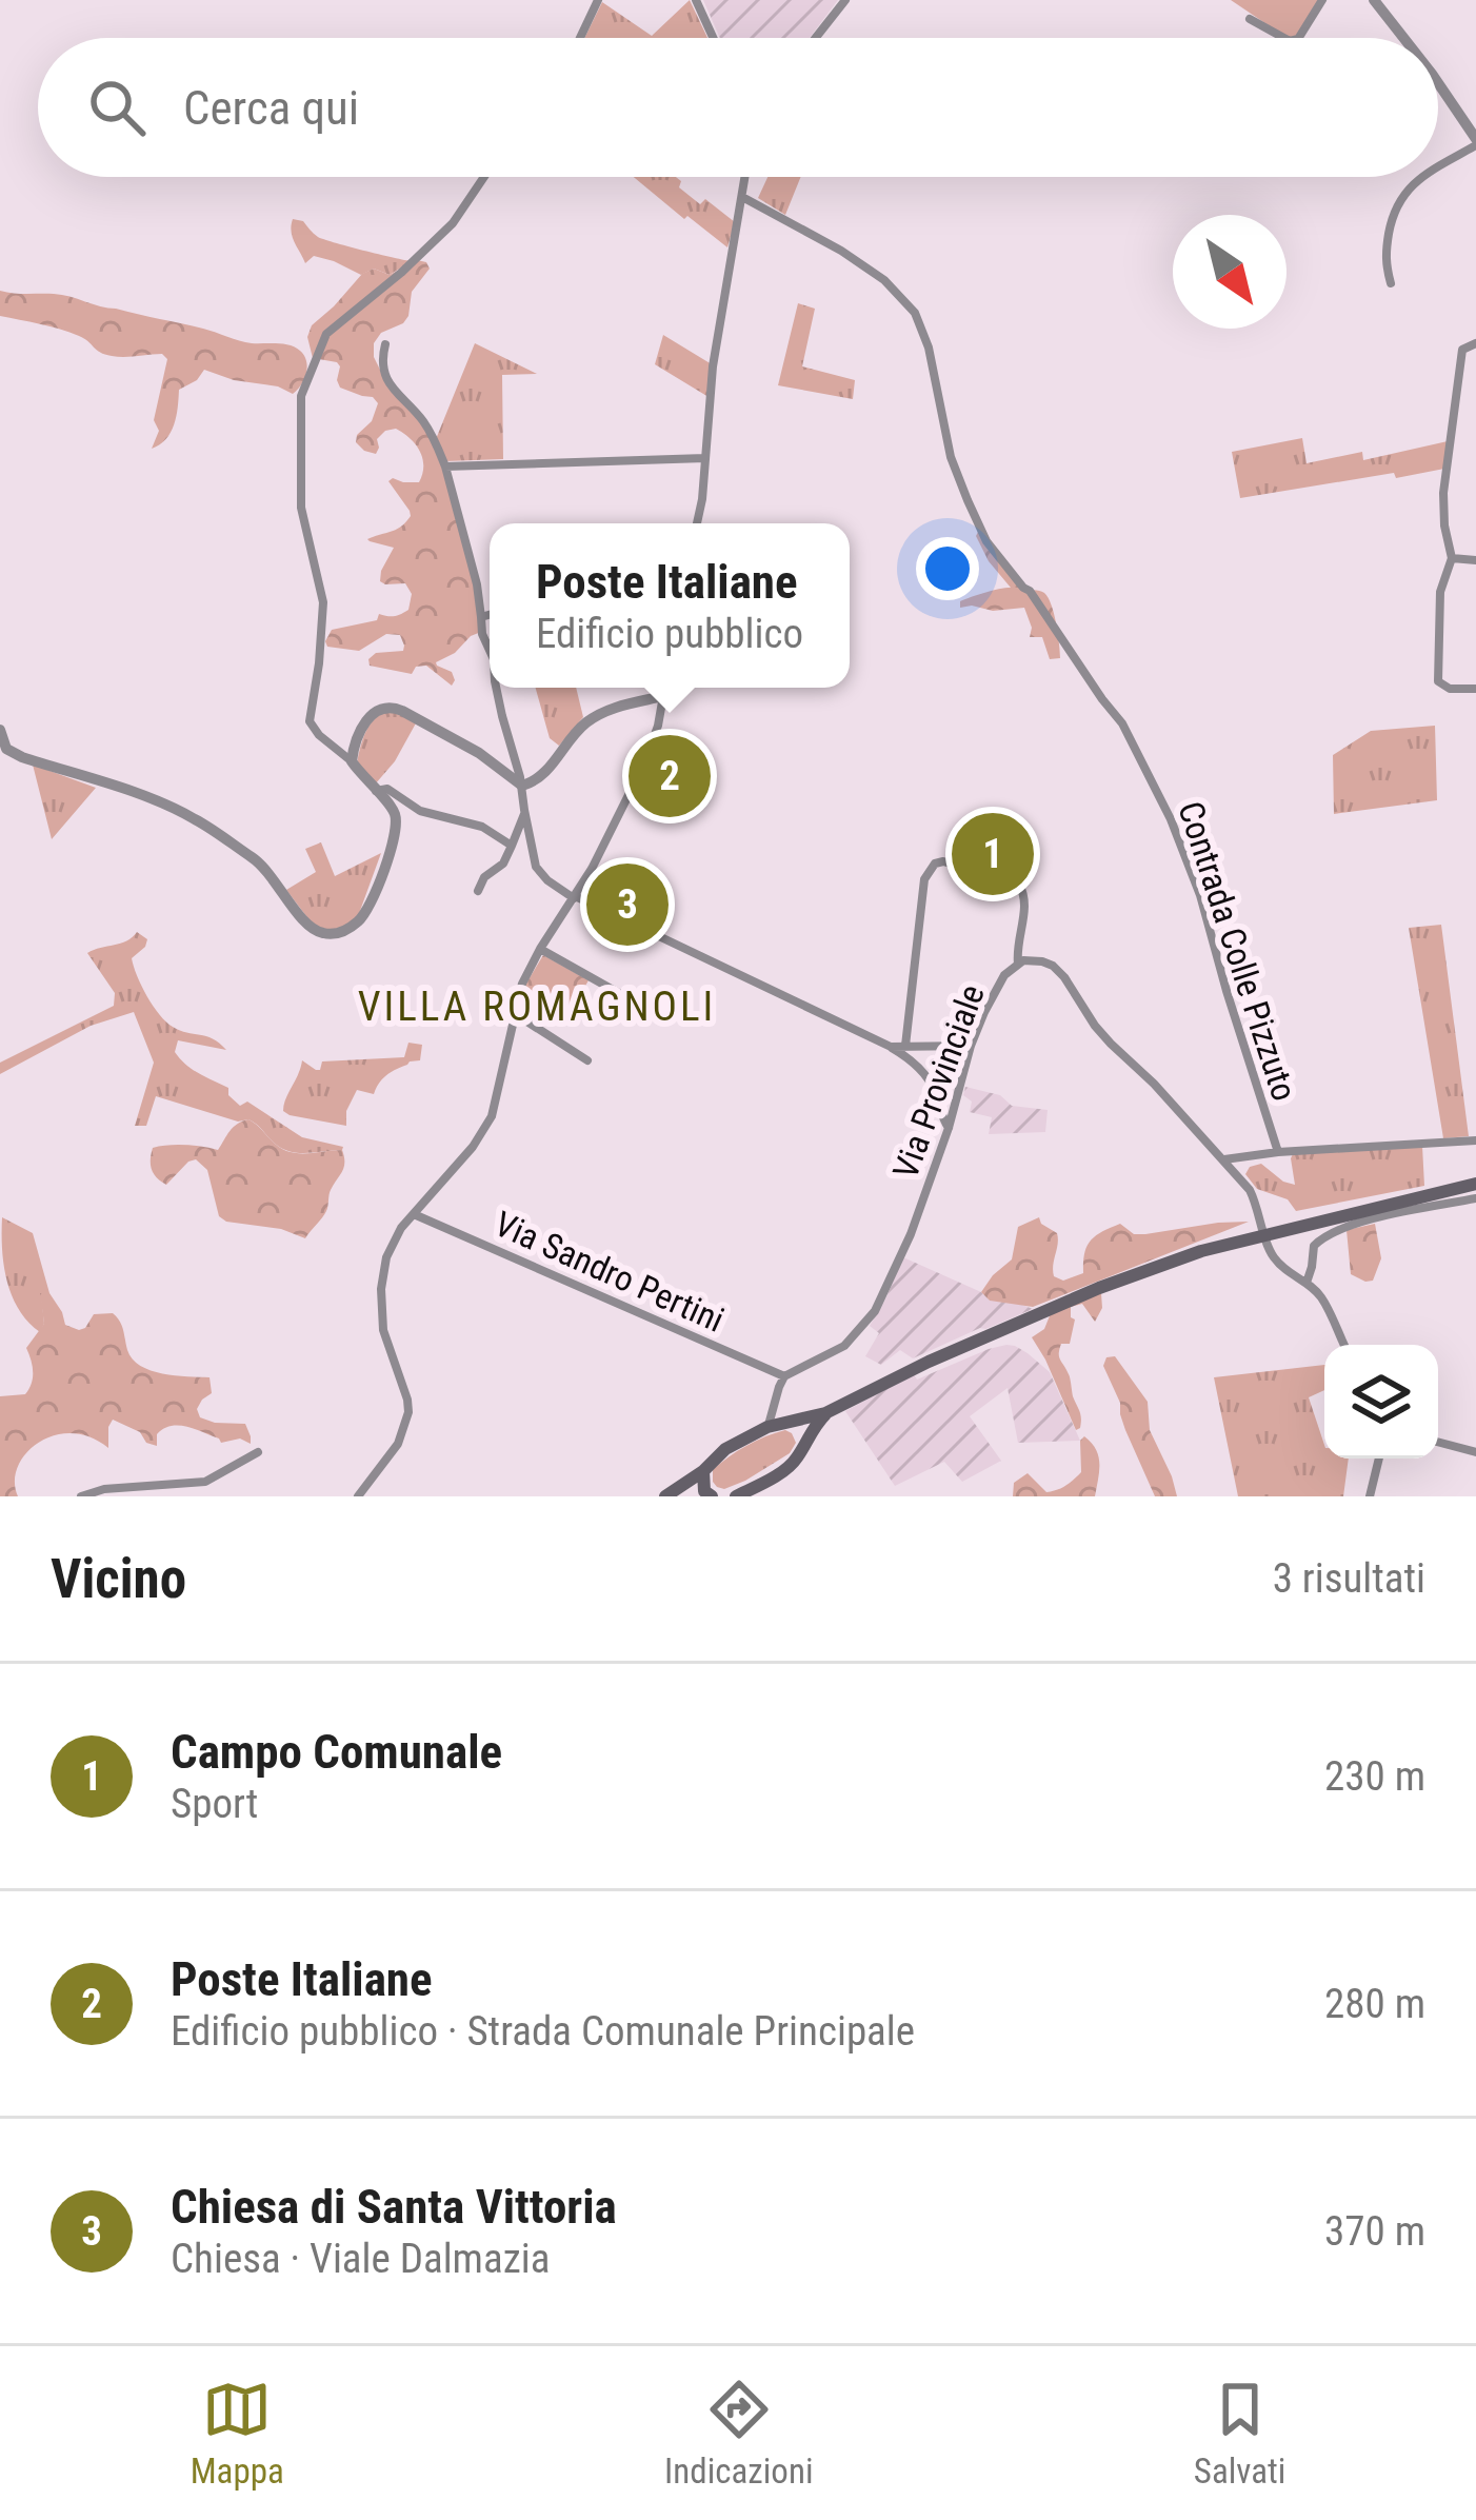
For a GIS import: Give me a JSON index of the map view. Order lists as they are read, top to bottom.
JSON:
{
  "streets": {
    "street": ["Contrada Colle Pizzuto", "Via Provinciale", "Via Sandro Pertini"]
  },
  "crossings": [
    ["Via Provinciale", "Via Sandro Pertini"]
  ],
  "districts": ["VILLA ROMAGNOLI"],
  "north": "bottom right",
  "page": {
    "search": "Cerca qui",
    "popup": ["Poste Italiane", "Edificio pubblico"],
    "pins": ["2", "1", "3"],
    "heading": ["Vicino", "3 risultati"],
    "list": [
      {
        "mark": "1",
        "name": "Campo Comunale",
        "note": "Sport",
        "value": "230 m"
      },
      {
        "mark": "2",
        "name": "Poste Italiane",
        "note": "Edificio pubblico · Strada Comunale Principale",
        "value": "280 m"
      },
      {
        "mark": "3",
        "name": "Chiesa di Santa Vittoria",
        "note": "Chiesa · Viale Dalmazia",
        "value": "370 m"
      }
    ],
    "nav": ["Mappa", "Indicazioni", "Salvati"]
  }
}
